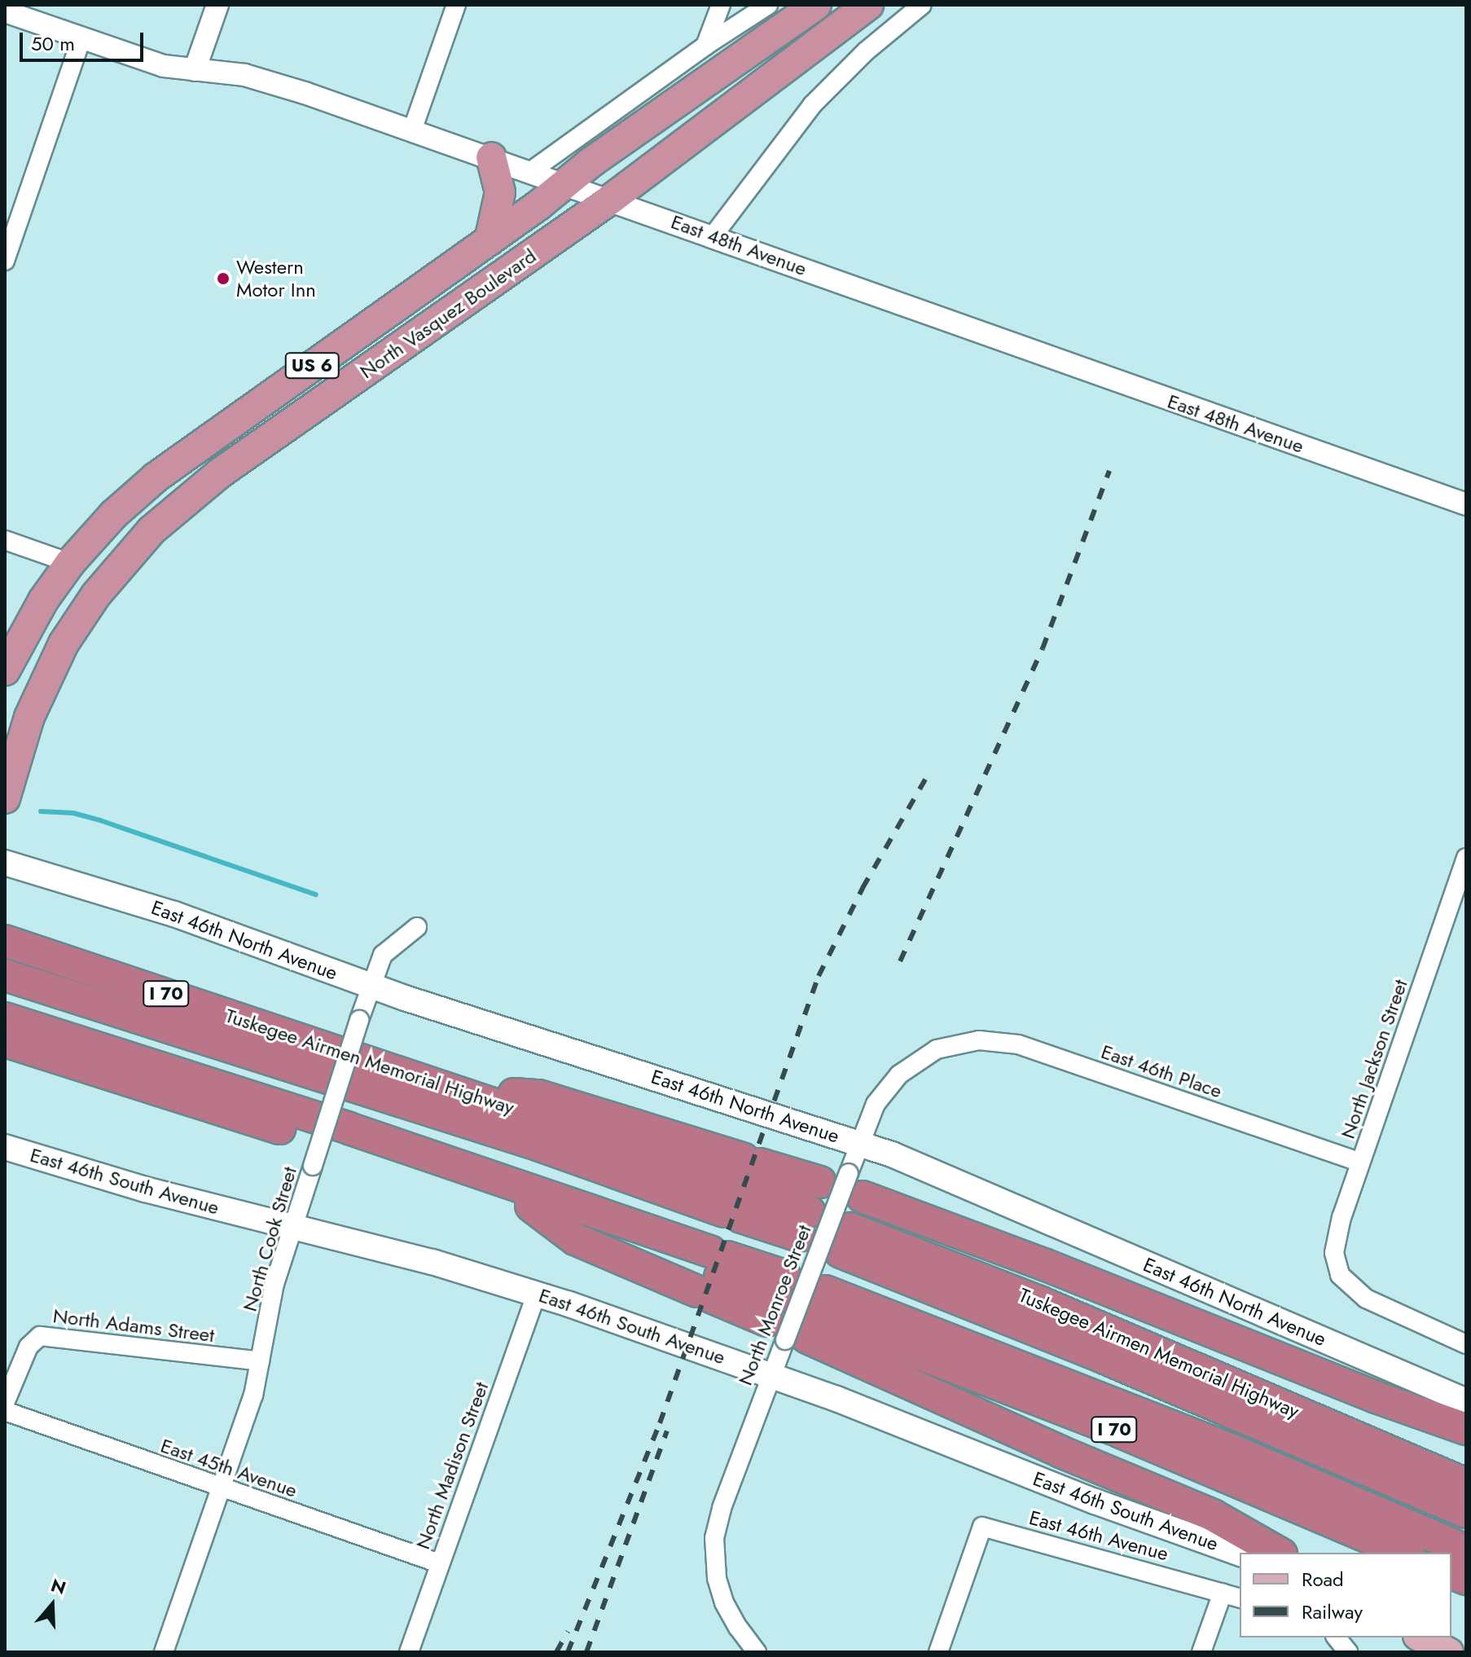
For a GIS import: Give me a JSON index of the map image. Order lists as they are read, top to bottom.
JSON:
{
  "streets": {
    "highway": [
      "North Vasquez Boulevard",
      "US 6",
      "I 70",
      "Tuskegee Airmen Memorial Highway"
    ],
    "main road": ["East 46th North Avenue", "East 46th South Avenue"],
    "street": [
      "East 48th Avenue",
      "North Jackson Street",
      "East 46th Place",
      "North Cook Street",
      "North Monroe Street",
      "North Adams Street",
      "North Madison Street",
      "East 45th Avenue",
      "East 46th Avenue"
    ]
  },
  "crossings": [
    ["East 48th Avenue", "North Vasquez Boulevard"],
    ["East 46th North Avenue", "North Cook Street"],
    ["East 46th North Avenue", "North Monroe Street"],
    ["I 70", "North Monroe Street"],
    ["North Jackson Street", "East 46th Place"],
    ["East 46th Place", "North Monroe Street"],
    ["East 46th South Avenue", "North Cook Street"],
    ["East 46th South Avenue", "North Monroe Street"],
    ["East 46th South Avenue", "North Madison Street"],
    ["North Cook Street", "North Adams Street"],
    ["North Cook Street", "East 45th Avenue"],
    ["North Madison Street", "East 45th Avenue"]
  ],
  "places": ["Western Motor Inn"],
  "legend": ["Road", "Railway"],
  "scale_bar": "50 m",
  "north": "top"
}
